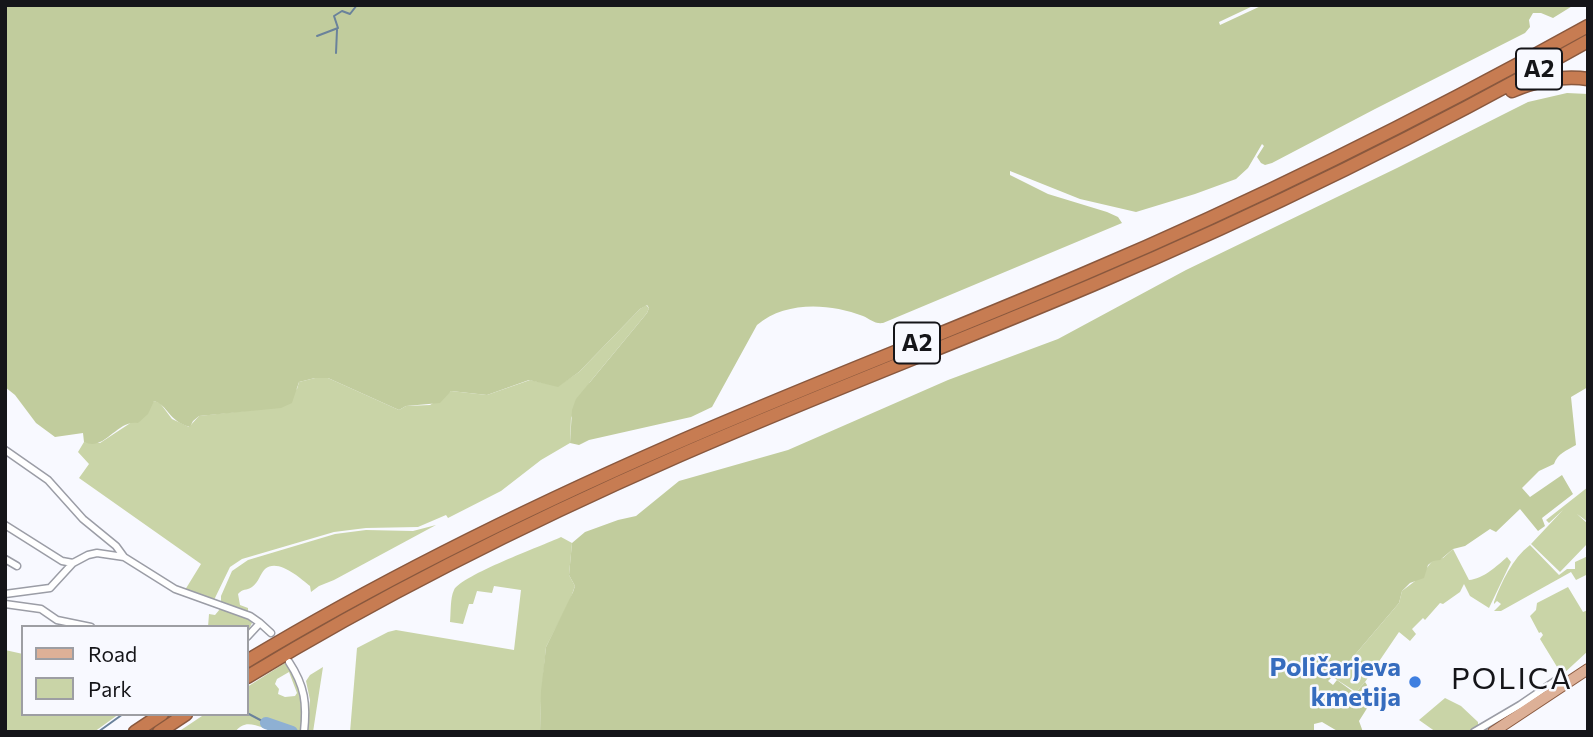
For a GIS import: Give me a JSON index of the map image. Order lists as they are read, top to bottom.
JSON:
{
  "streets": {
    "highway": ["A2"]
  },
  "districts": ["POLICA"],
  "places": ["Poličarjeva kmetija"],
  "legend": ["Road", "Park"]
}
